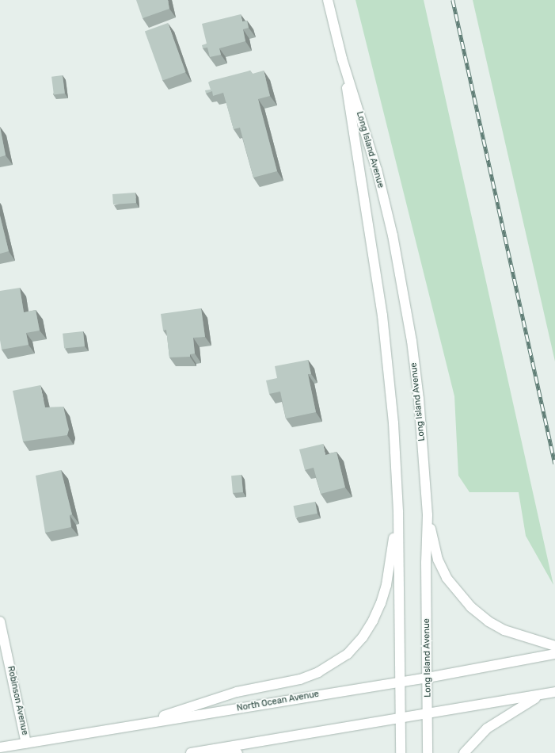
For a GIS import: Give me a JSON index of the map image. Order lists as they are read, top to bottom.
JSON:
{
  "streets": {
    "main road": ["Long Island Avenue", "Robinson Avenue", "North Ocean Avenue"]
  },
  "crossings": [
    ["Long Island Avenue", "North Ocean Avenue"],
    ["Robinson Avenue", "North Ocean Avenue"]
  ]
}
